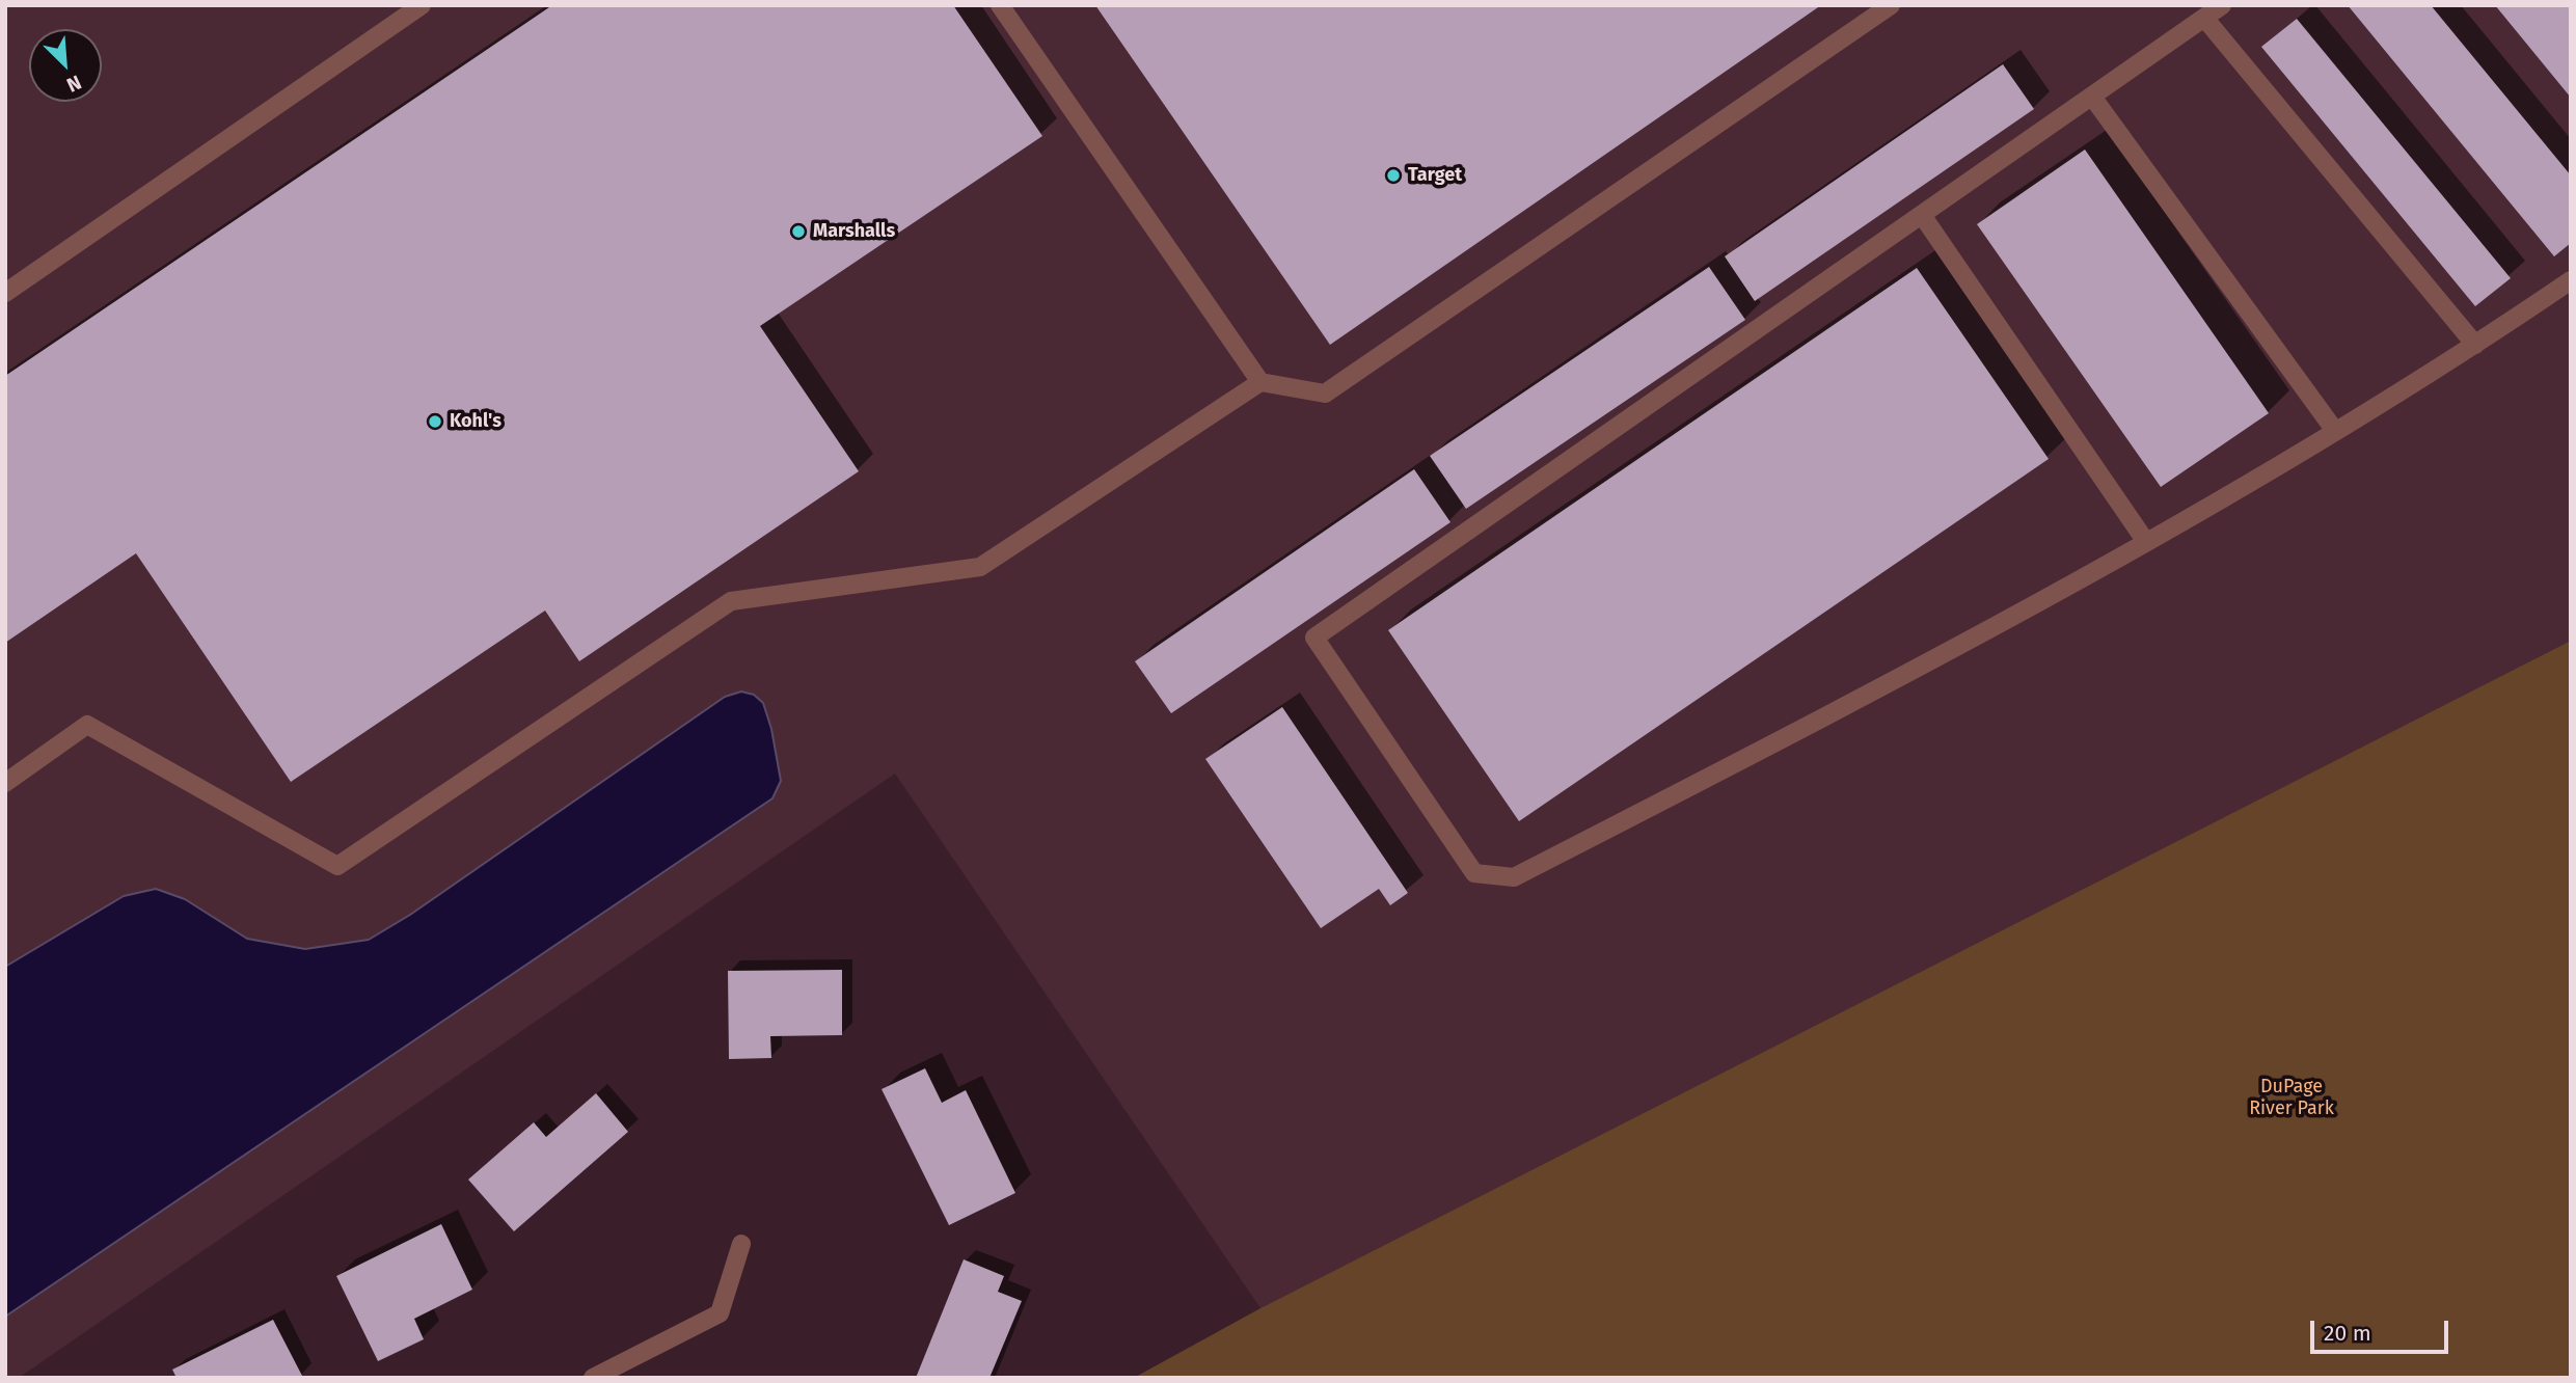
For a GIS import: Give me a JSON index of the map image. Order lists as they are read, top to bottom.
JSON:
{
  "parks": ["DuPage River Park"],
  "places": ["Target", "Marshalls", "Kohl's"],
  "scale_bar": "20 m",
  "north": "bottom right"
}
